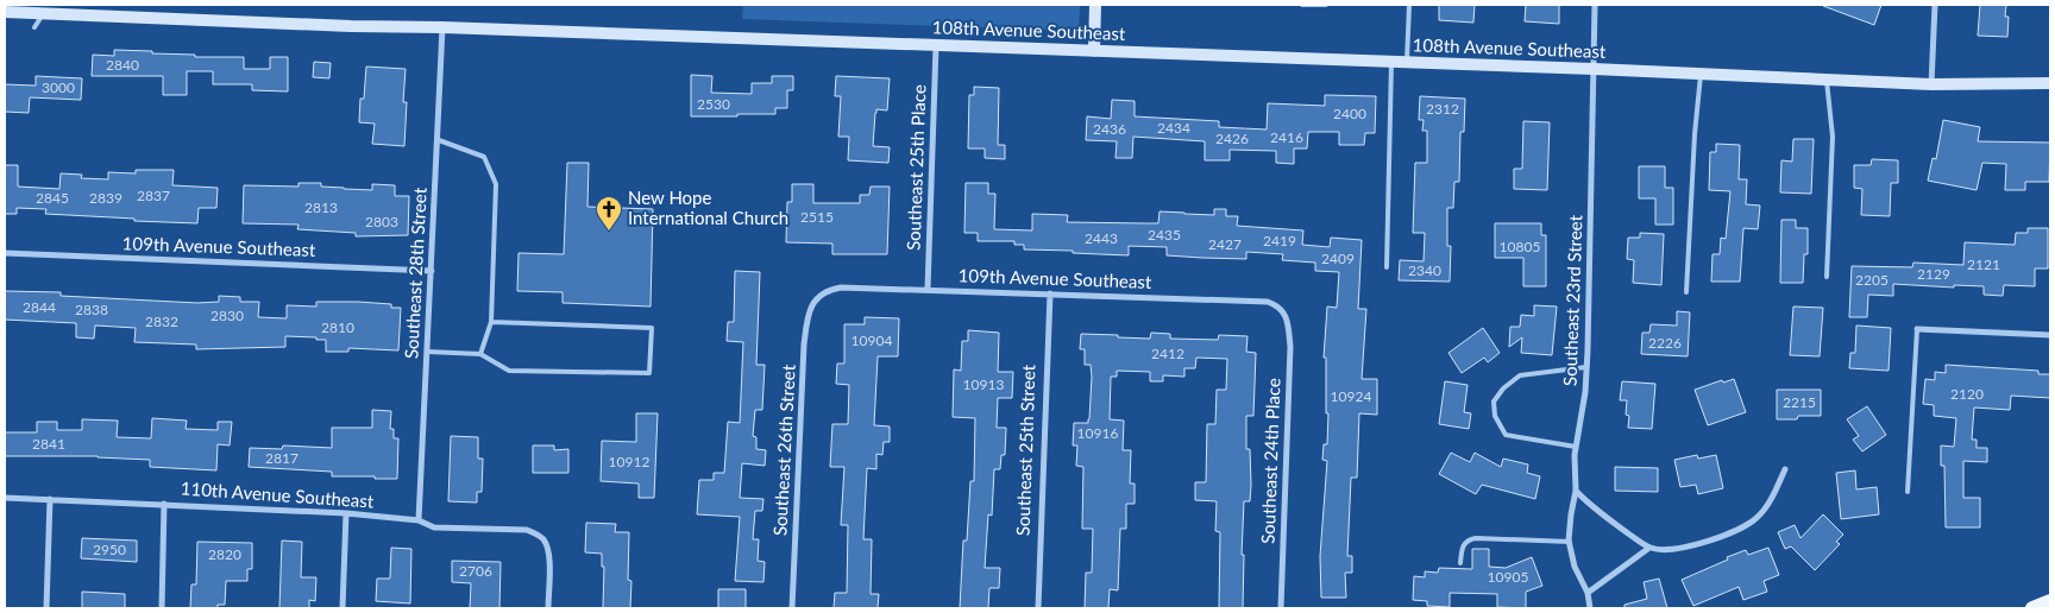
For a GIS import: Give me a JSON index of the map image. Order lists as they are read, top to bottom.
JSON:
{
  "streets": {
    "street": [
      "108th Avenue Southeast",
      "Southeast 25th Place",
      "109th Avenue Southeast",
      "Southeast 28th Street",
      "Southeast 23rd Street",
      "Southeast 26th Street",
      "Southeast 25th Street",
      "Southeast 24th Place",
      "110th Avenue Southeast"
    ]
  },
  "crossings": [
    ["108th Avenue Southeast", "Southeast 25th Place"],
    ["108th Avenue Southeast", "Southeast 28th Street"],
    ["108th Avenue Southeast", "Southeast 23rd Street"],
    ["Southeast 25th Place", "109th Avenue Southeast"],
    ["109th Avenue Southeast", "Southeast 28th Street"],
    ["109th Avenue Southeast", "Southeast 26th Street"],
    ["109th Avenue Southeast", "Southeast 25th Street"],
    ["109th Avenue Southeast", "Southeast 24th Place"],
    ["Southeast 28th Street", "110th Avenue Southeast"]
  ],
  "places": {
    "church": ["New Hope International Church"]
  },
  "house_numbers": [
    "2840",
    "3000",
    "2530",
    "2312",
    "2400",
    "2434",
    "2436",
    "2416",
    "2426",
    "2837",
    "2845",
    "2839",
    "2813",
    "2515",
    "2803",
    "2435",
    "2443",
    "2419",
    "2427",
    "10805",
    "2409",
    "2121",
    "2340",
    "2129",
    "2205",
    "2844",
    "2838",
    "2830",
    "2832",
    "2810",
    "10904",
    "2226",
    "2412",
    "10913",
    "2120",
    "10924",
    "2215",
    "10916",
    "2841",
    "2817",
    "10912",
    "2950",
    "2820",
    "2706",
    "10905"
  ]
}
